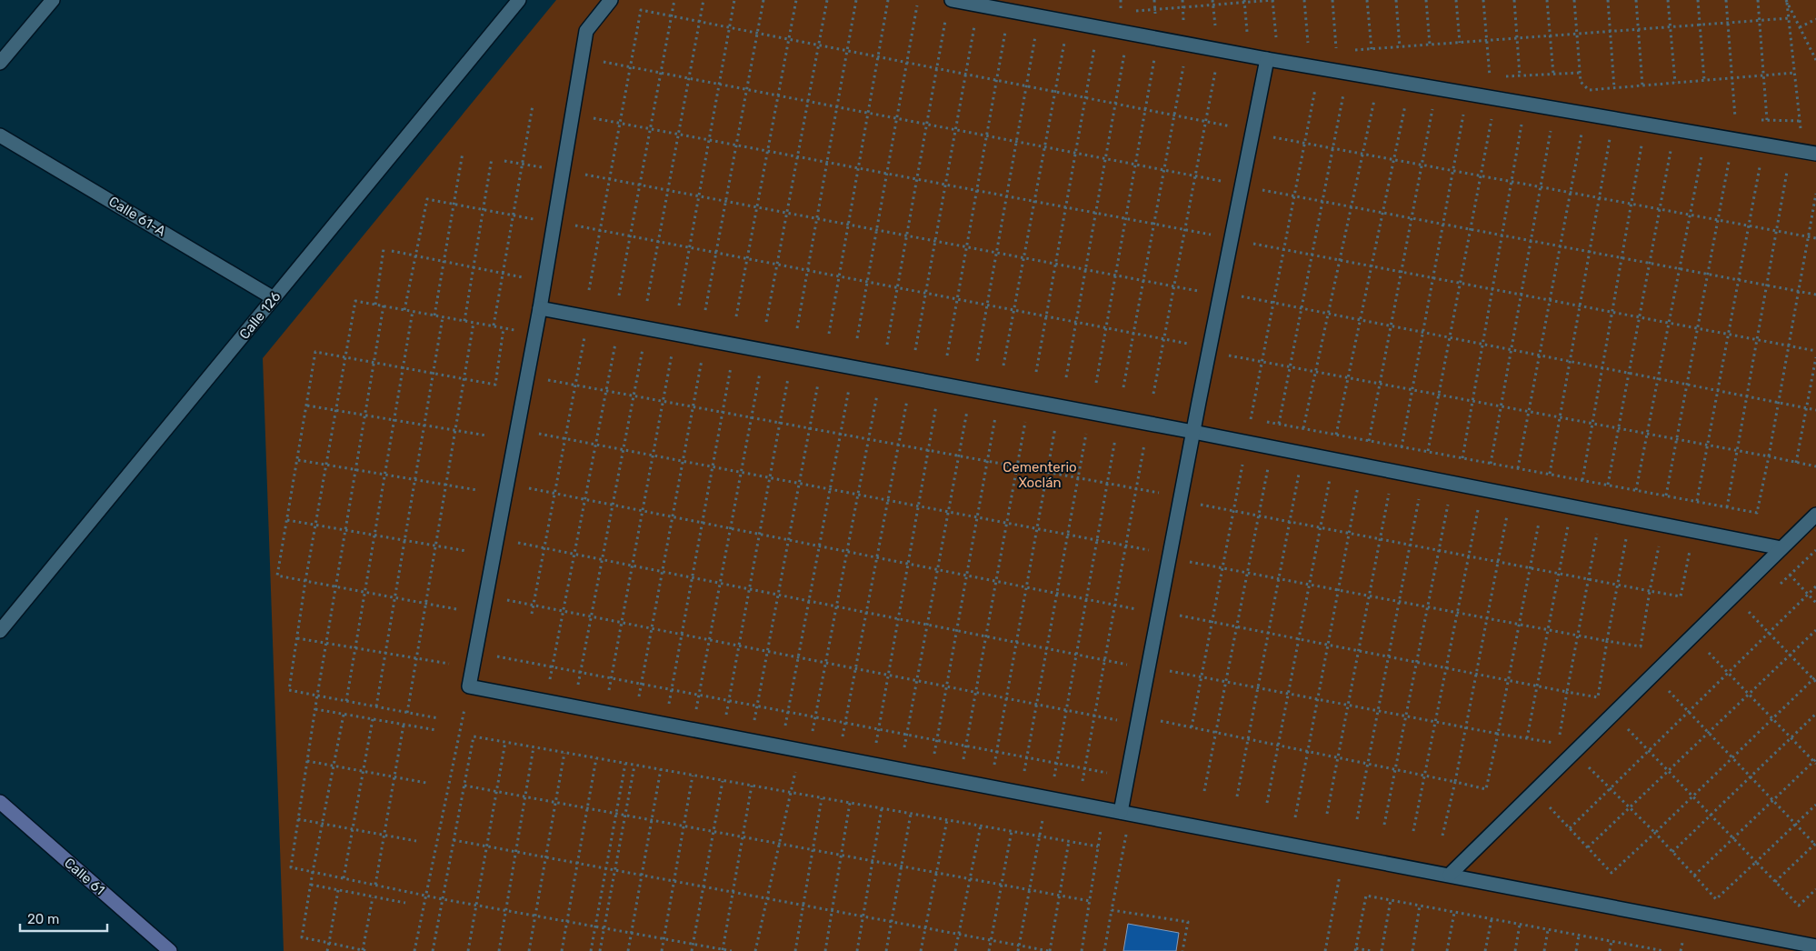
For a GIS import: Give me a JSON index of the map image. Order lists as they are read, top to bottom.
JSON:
{
  "streets": {
    "main road": ["Calle 61"],
    "street": ["Calle 61-A", "Calle 126"]
  },
  "crossings": [
    ["Calle 61-A", "Calle 126"]
  ],
  "parks": ["Cementerio Xoclán"],
  "scale_bar": "20 m"
}
